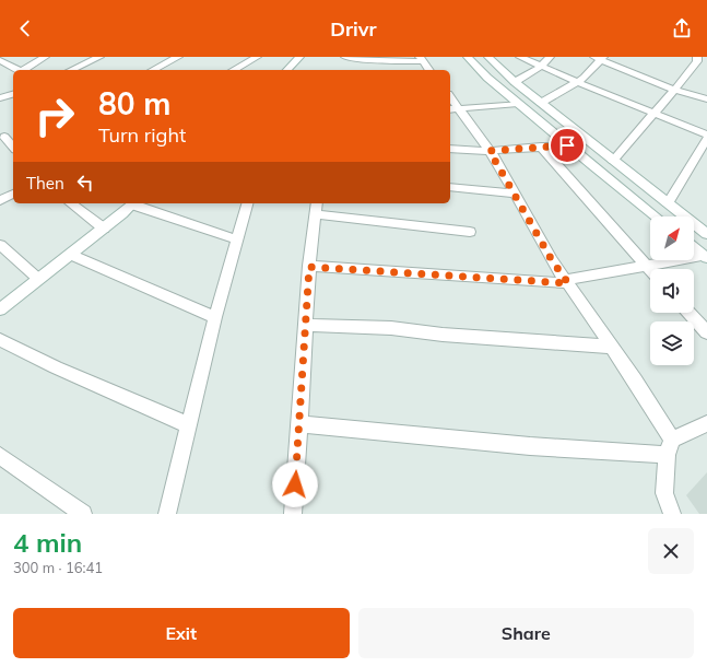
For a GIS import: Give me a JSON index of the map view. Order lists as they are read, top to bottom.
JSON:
{
  "north": "top right",
  "page": {
    "header": "Drivr",
    "turn": ["80 m", "Turn right"],
    "then": "Then",
    "heading": ["4 min", "300 m · 16:41"],
    "buttons": ["Exit", "Share"]
  }
}
